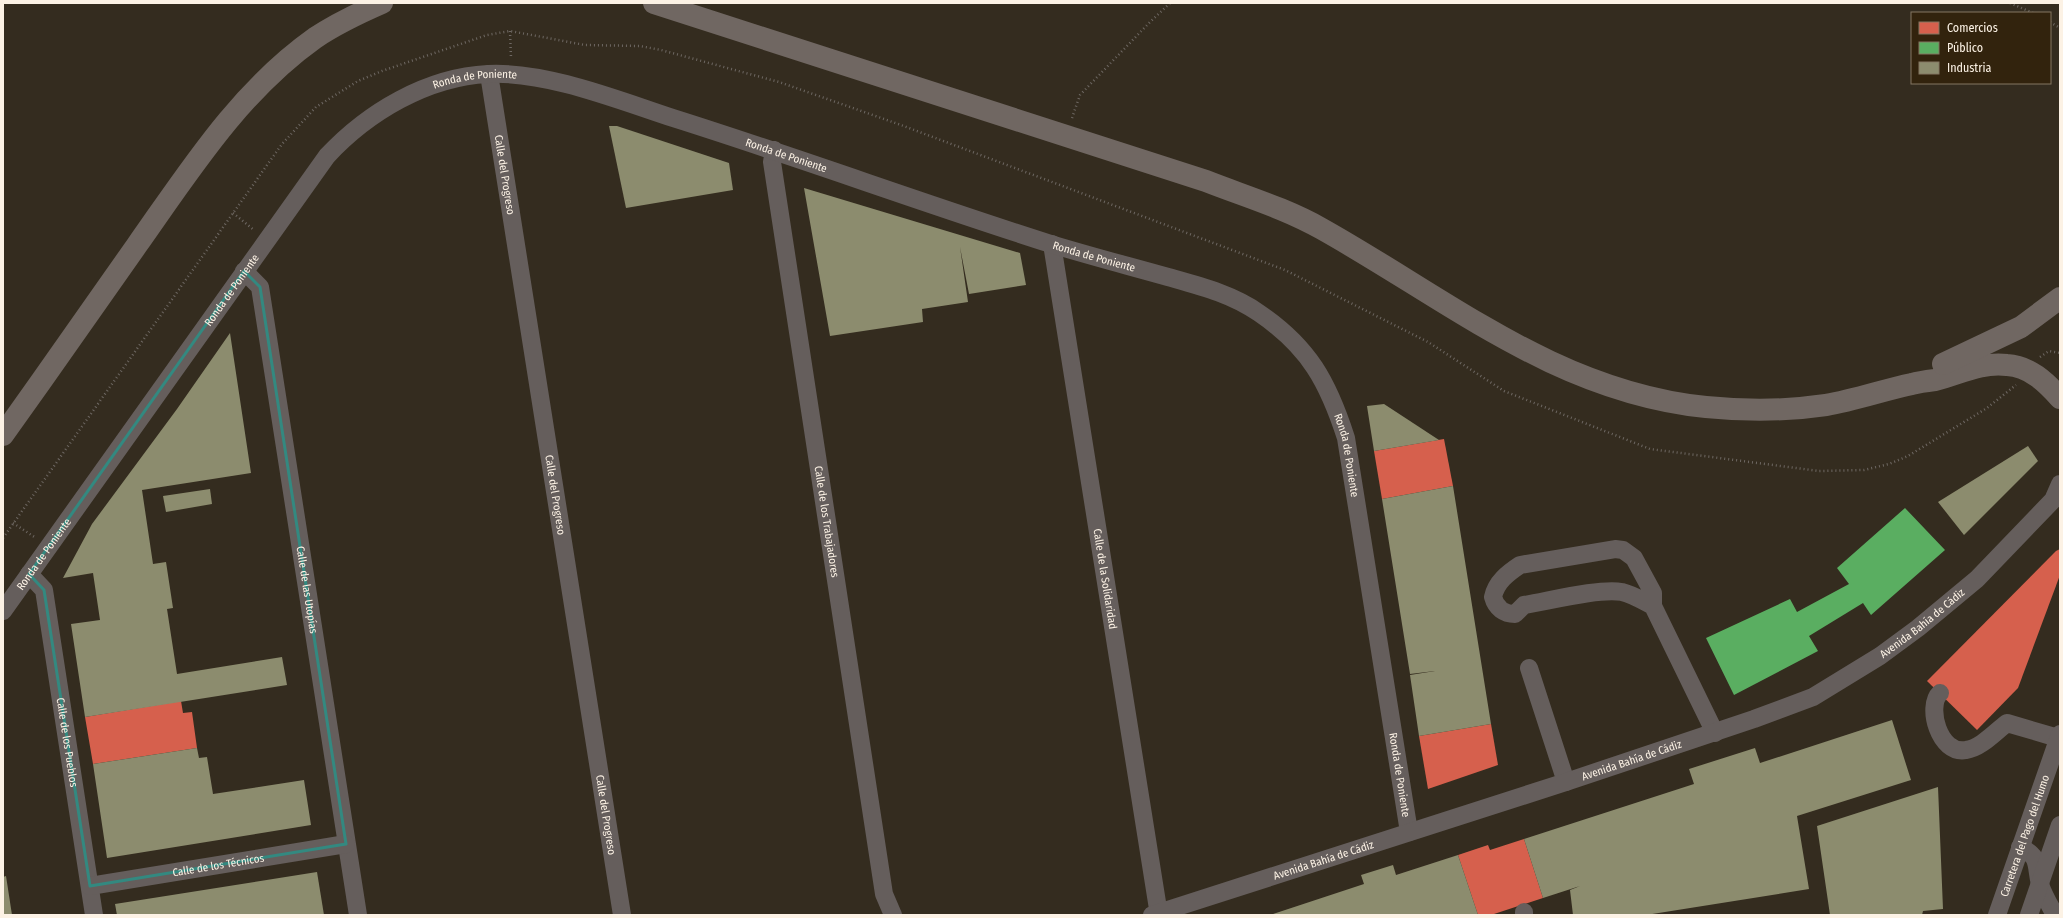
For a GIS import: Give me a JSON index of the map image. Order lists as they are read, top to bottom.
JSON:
{
  "streets": {
    "street": [
      "Ronda de Poniente",
      "Calle del Progreso",
      "Calle de los Trabajadores",
      "Calle de la Solidaridad",
      "Calle de las Utopías",
      "Avenida Bahía de Cádiz",
      "Calle de los Pueblos",
      "Carretera del Pago del Humo",
      "Calle de los Técnicos"
    ]
  },
  "crossings": [
    ["Ronda de Poniente", "Calle del Progreso"],
    ["Ronda de Poniente", "Calle de los Trabajadores"],
    ["Ronda de Poniente", "Calle de la Solidaridad"],
    ["Ronda de Poniente", "Calle de las Utopías"],
    ["Ronda de Poniente", "Avenida Bahía de Cádiz"],
    ["Ronda de Poniente", "Calle de los Pueblos"],
    ["Calle de la Solidaridad", "Avenida Bahía de Cádiz"],
    ["Calle de las Utopías", "Calle de los Técnicos"],
    ["Calle de los Pueblos", "Calle de los Técnicos"]
  ],
  "legend": ["Comercios", "Público", "Industria"]
}
